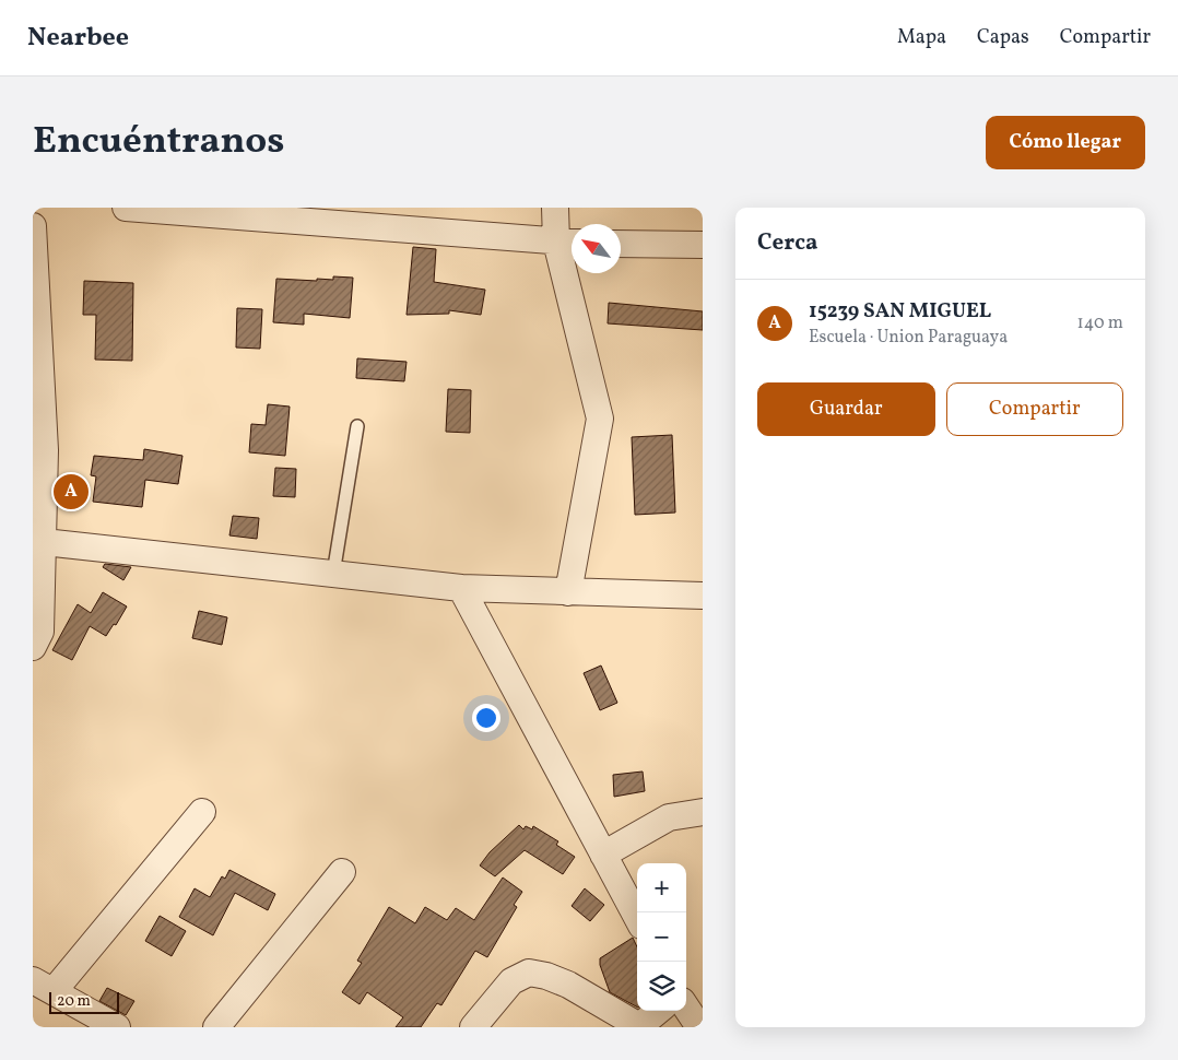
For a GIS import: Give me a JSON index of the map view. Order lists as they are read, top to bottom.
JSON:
{
  "scale_bar": "20 m",
  "north": "top left",
  "page": {
    "header": "Nearbee",
    "nav": ["Mapa", "Capas", "Compartir"],
    "title": "Encuéntranos",
    "buttons": [
      "Cómo llegar",
      ["Guardar", "Compartir"]
    ],
    "heading": "Cerca",
    "list": [
      {
        "mark": "A",
        "name": "15239 SAN MIGUEL",
        "note": "Escuela · Union Paraguaya",
        "value": "140 m"
      }
    ],
    "pins": "A",
    "map_buttons": ["+", "−"],
    "scale": "20 m"
  }
}
